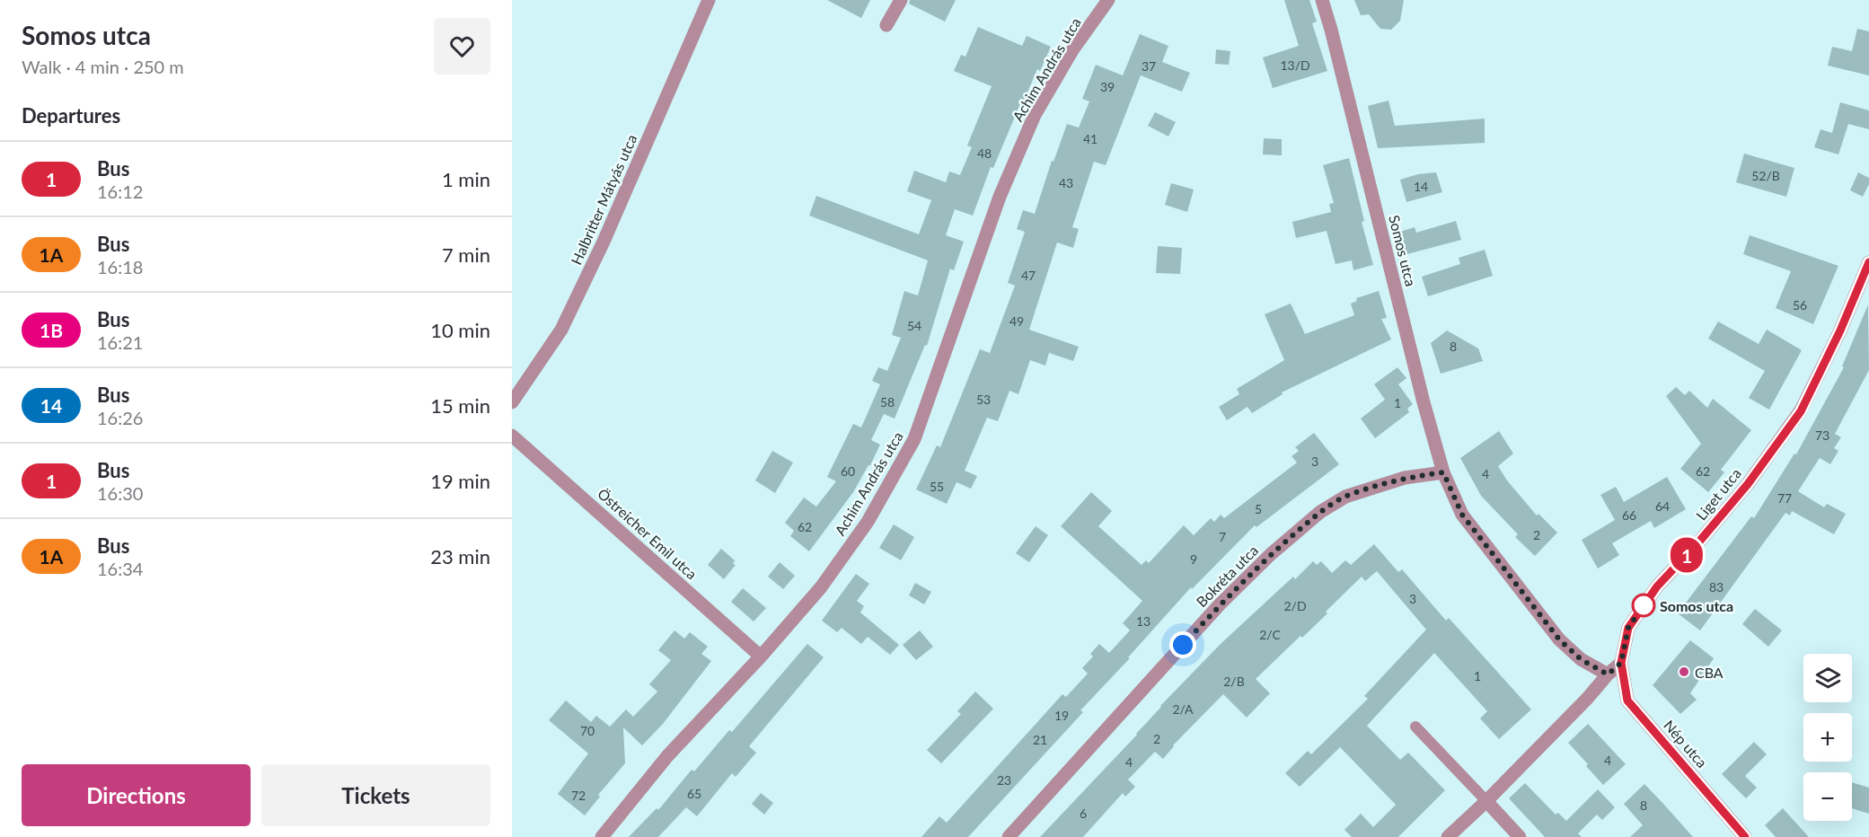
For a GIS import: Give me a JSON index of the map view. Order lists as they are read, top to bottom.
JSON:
{
  "streets": {
    "street": [
      "Achim András utca",
      "Halbritter Mátyás utca",
      "Somos utca",
      "Liget utca",
      "Östreicher Emil utca",
      "Bokréta utca",
      "Nép utca"
    ]
  },
  "crossings": [
    ["Achim András utca", "Östreicher Emil utca"],
    ["Somos utca", "Bokréta utca"],
    ["Liget utca", "Nép utca"]
  ],
  "places": ["Somos utca", "CBA"],
  "lines": ["bus line 1"],
  "house_numbers": [
    "13/D",
    "37",
    "39",
    "41",
    "48",
    "52/B",
    "43",
    "14",
    "47",
    "56",
    "49",
    "54",
    "8",
    "53",
    "58",
    "1",
    "73",
    "3",
    "60",
    "62",
    "4",
    "55",
    "77",
    "64",
    "5",
    "66",
    "62",
    "2",
    "7",
    "9",
    "83",
    "3",
    "2/D",
    "13",
    "2/C",
    "1",
    "2/B",
    "2/A",
    "19",
    "70",
    "2",
    "21",
    "4",
    "4",
    "23",
    "65",
    "72",
    "8",
    "6"
  ],
  "page": {
    "heading": [
      ["Somos utca", "Walk · 4 min · 250 m"],
      "Departures"
    ],
    "on_map": "1",
    "list": [
      {
        "mark": "1",
        "name": "Bus",
        "note": "16:12",
        "value": "1 min"
      },
      {
        "mark": "1A",
        "name": "Bus",
        "note": "16:18",
        "value": "7 min"
      },
      {
        "mark": "1B",
        "name": "Bus",
        "note": "16:21",
        "value": "10 min"
      },
      {
        "mark": "14",
        "name": "Bus",
        "note": "16:26",
        "value": "15 min"
      },
      {
        "mark": "1",
        "name": "Bus",
        "note": "16:30",
        "value": "19 min"
      },
      {
        "mark": "1A",
        "name": "Bus",
        "note": "16:34",
        "value": "23 min"
      }
    ],
    "map_buttons": ["+", "−"],
    "buttons": ["Directions", "Tickets"]
  }
}
